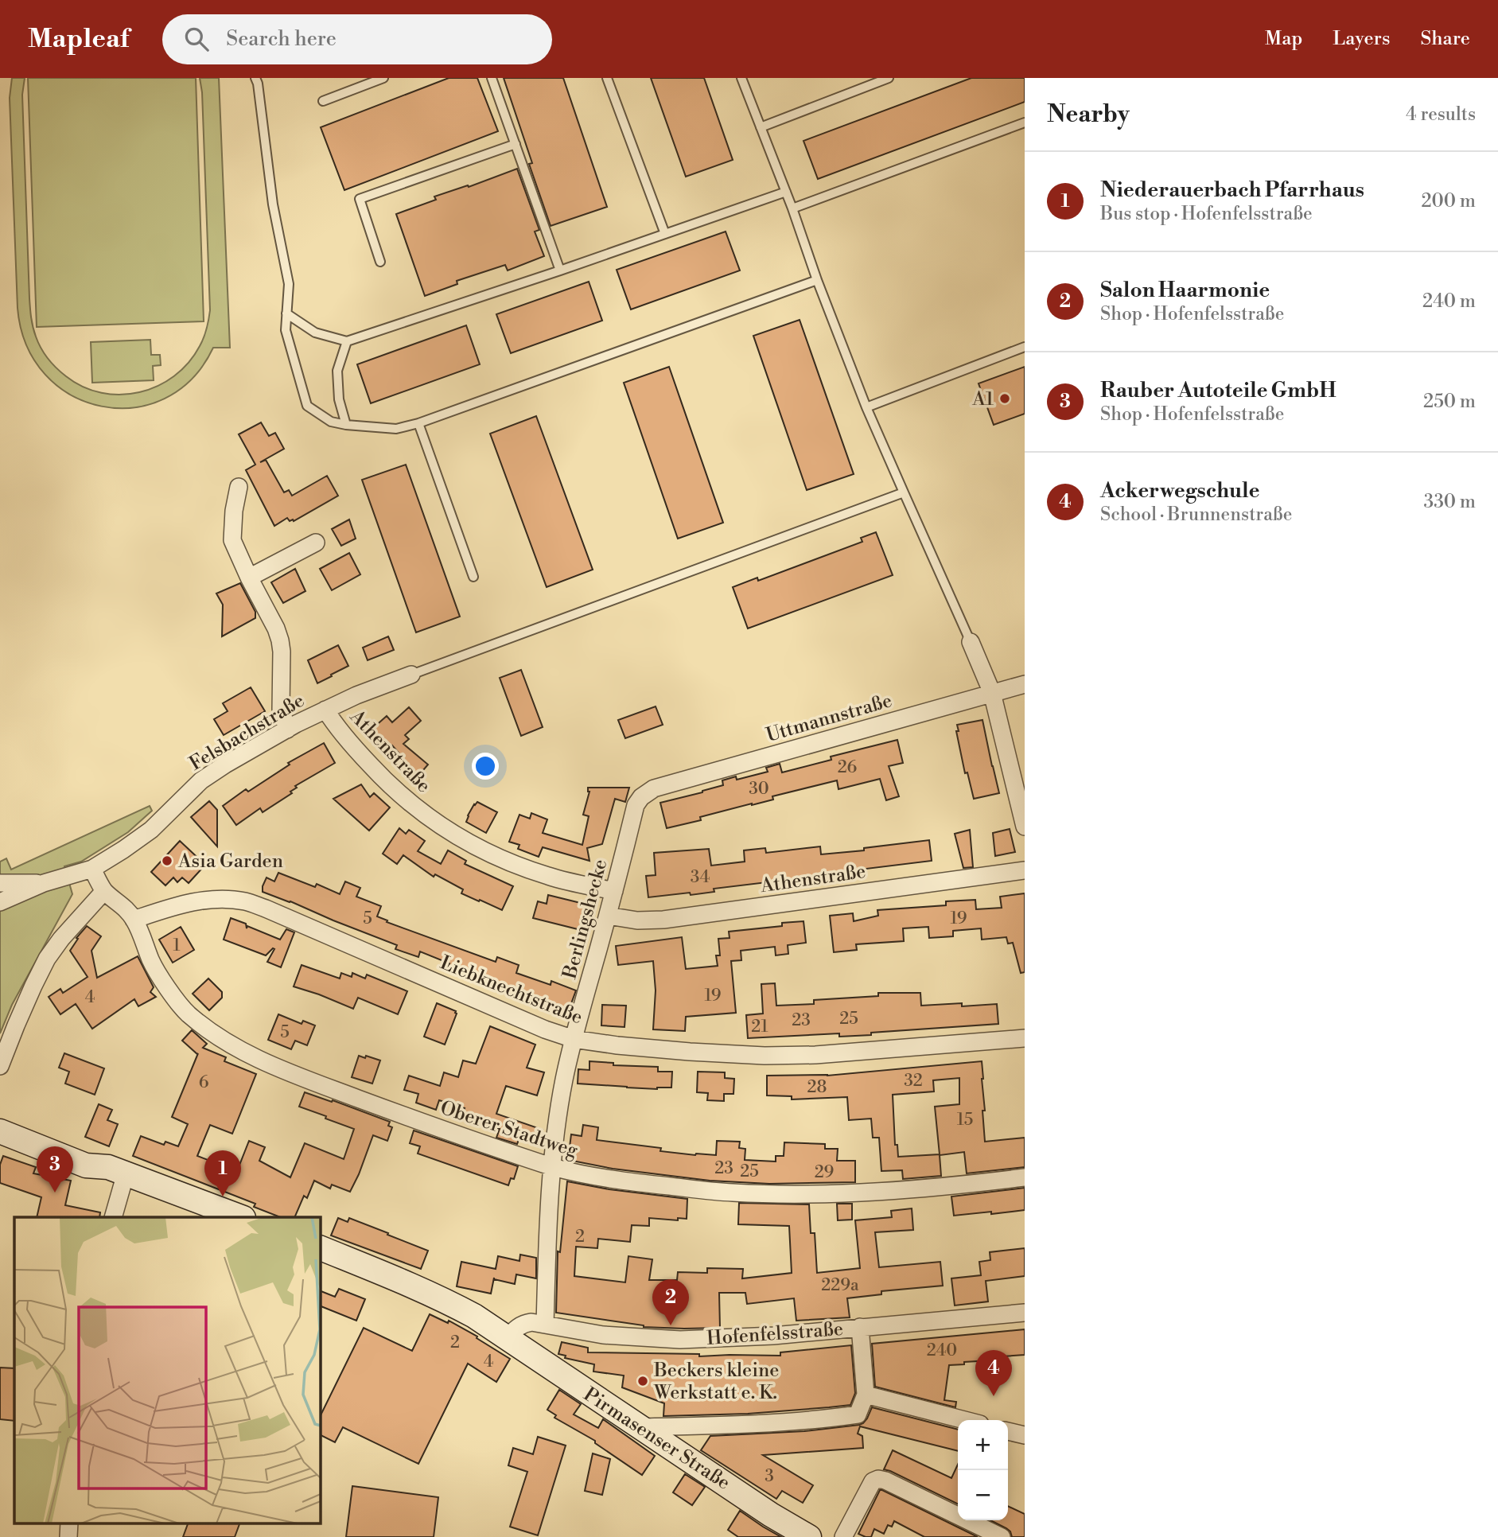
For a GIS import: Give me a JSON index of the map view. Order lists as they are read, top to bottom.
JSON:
{
  "streets": {
    "main road": ["Pirmasenser Straße"],
    "street": [
      "Uttmannstraße",
      "Felsbachstraße",
      "Athenstraße",
      "Berlingshecke",
      "Liebknechtstraße",
      "Oberer Stadtweg",
      "Hofenfelsstraße"
    ]
  },
  "crossings": [
    ["Uttmannstraße", "Berlingshecke"],
    ["Felsbachstraße", "Athenstraße"],
    ["Athenstraße", "Berlingshecke"],
    ["Berlingshecke", "Liebknechtstraße"],
    ["Berlingshecke", "Oberer Stadtweg"],
    ["Berlingshecke", "Hofenfelsstraße"],
    ["Liebknechtstraße", "Oberer Stadtweg"],
    ["Hofenfelsstraße", "Pirmasenser Straße"]
  ],
  "places": ["A1", "Asia Garden", "Beckers kleine Werkstatt e. K."],
  "house_numbers": [
    "26",
    "30",
    "34",
    "5",
    "19",
    "1",
    "19",
    "4",
    "25",
    "23",
    "21",
    "5",
    "32",
    "6",
    "28",
    "15",
    "23",
    "25",
    "29",
    "2",
    "229a",
    "2",
    "240",
    "4",
    "3"
  ],
  "page": {
    "header": "Mapleaf",
    "search": "Search here",
    "nav": ["Map", "Layers", "Share"],
    "heading": ["Nearby", "4 results"],
    "list": [
      {
        "mark": "1",
        "name": "Niederauerbach Pfarrhaus",
        "note": "Bus stop · Hofenfelsstraße",
        "value": "200 m"
      },
      {
        "mark": "2",
        "name": "Salon Haarmonie",
        "note": "Shop · Hofenfelsstraße",
        "value": "240 m"
      },
      {
        "mark": "3",
        "name": "Rauber Autoteile GmbH",
        "note": "Shop · Hofenfelsstraße",
        "value": "250 m"
      },
      {
        "mark": "4",
        "name": "Ackerwegschule",
        "note": "School · Brunnenstraße",
        "value": "330 m"
      }
    ],
    "pins": [
      "3",
      "1",
      "2",
      "4"
    ],
    "map_buttons": ["+", "−"]
  }
}
